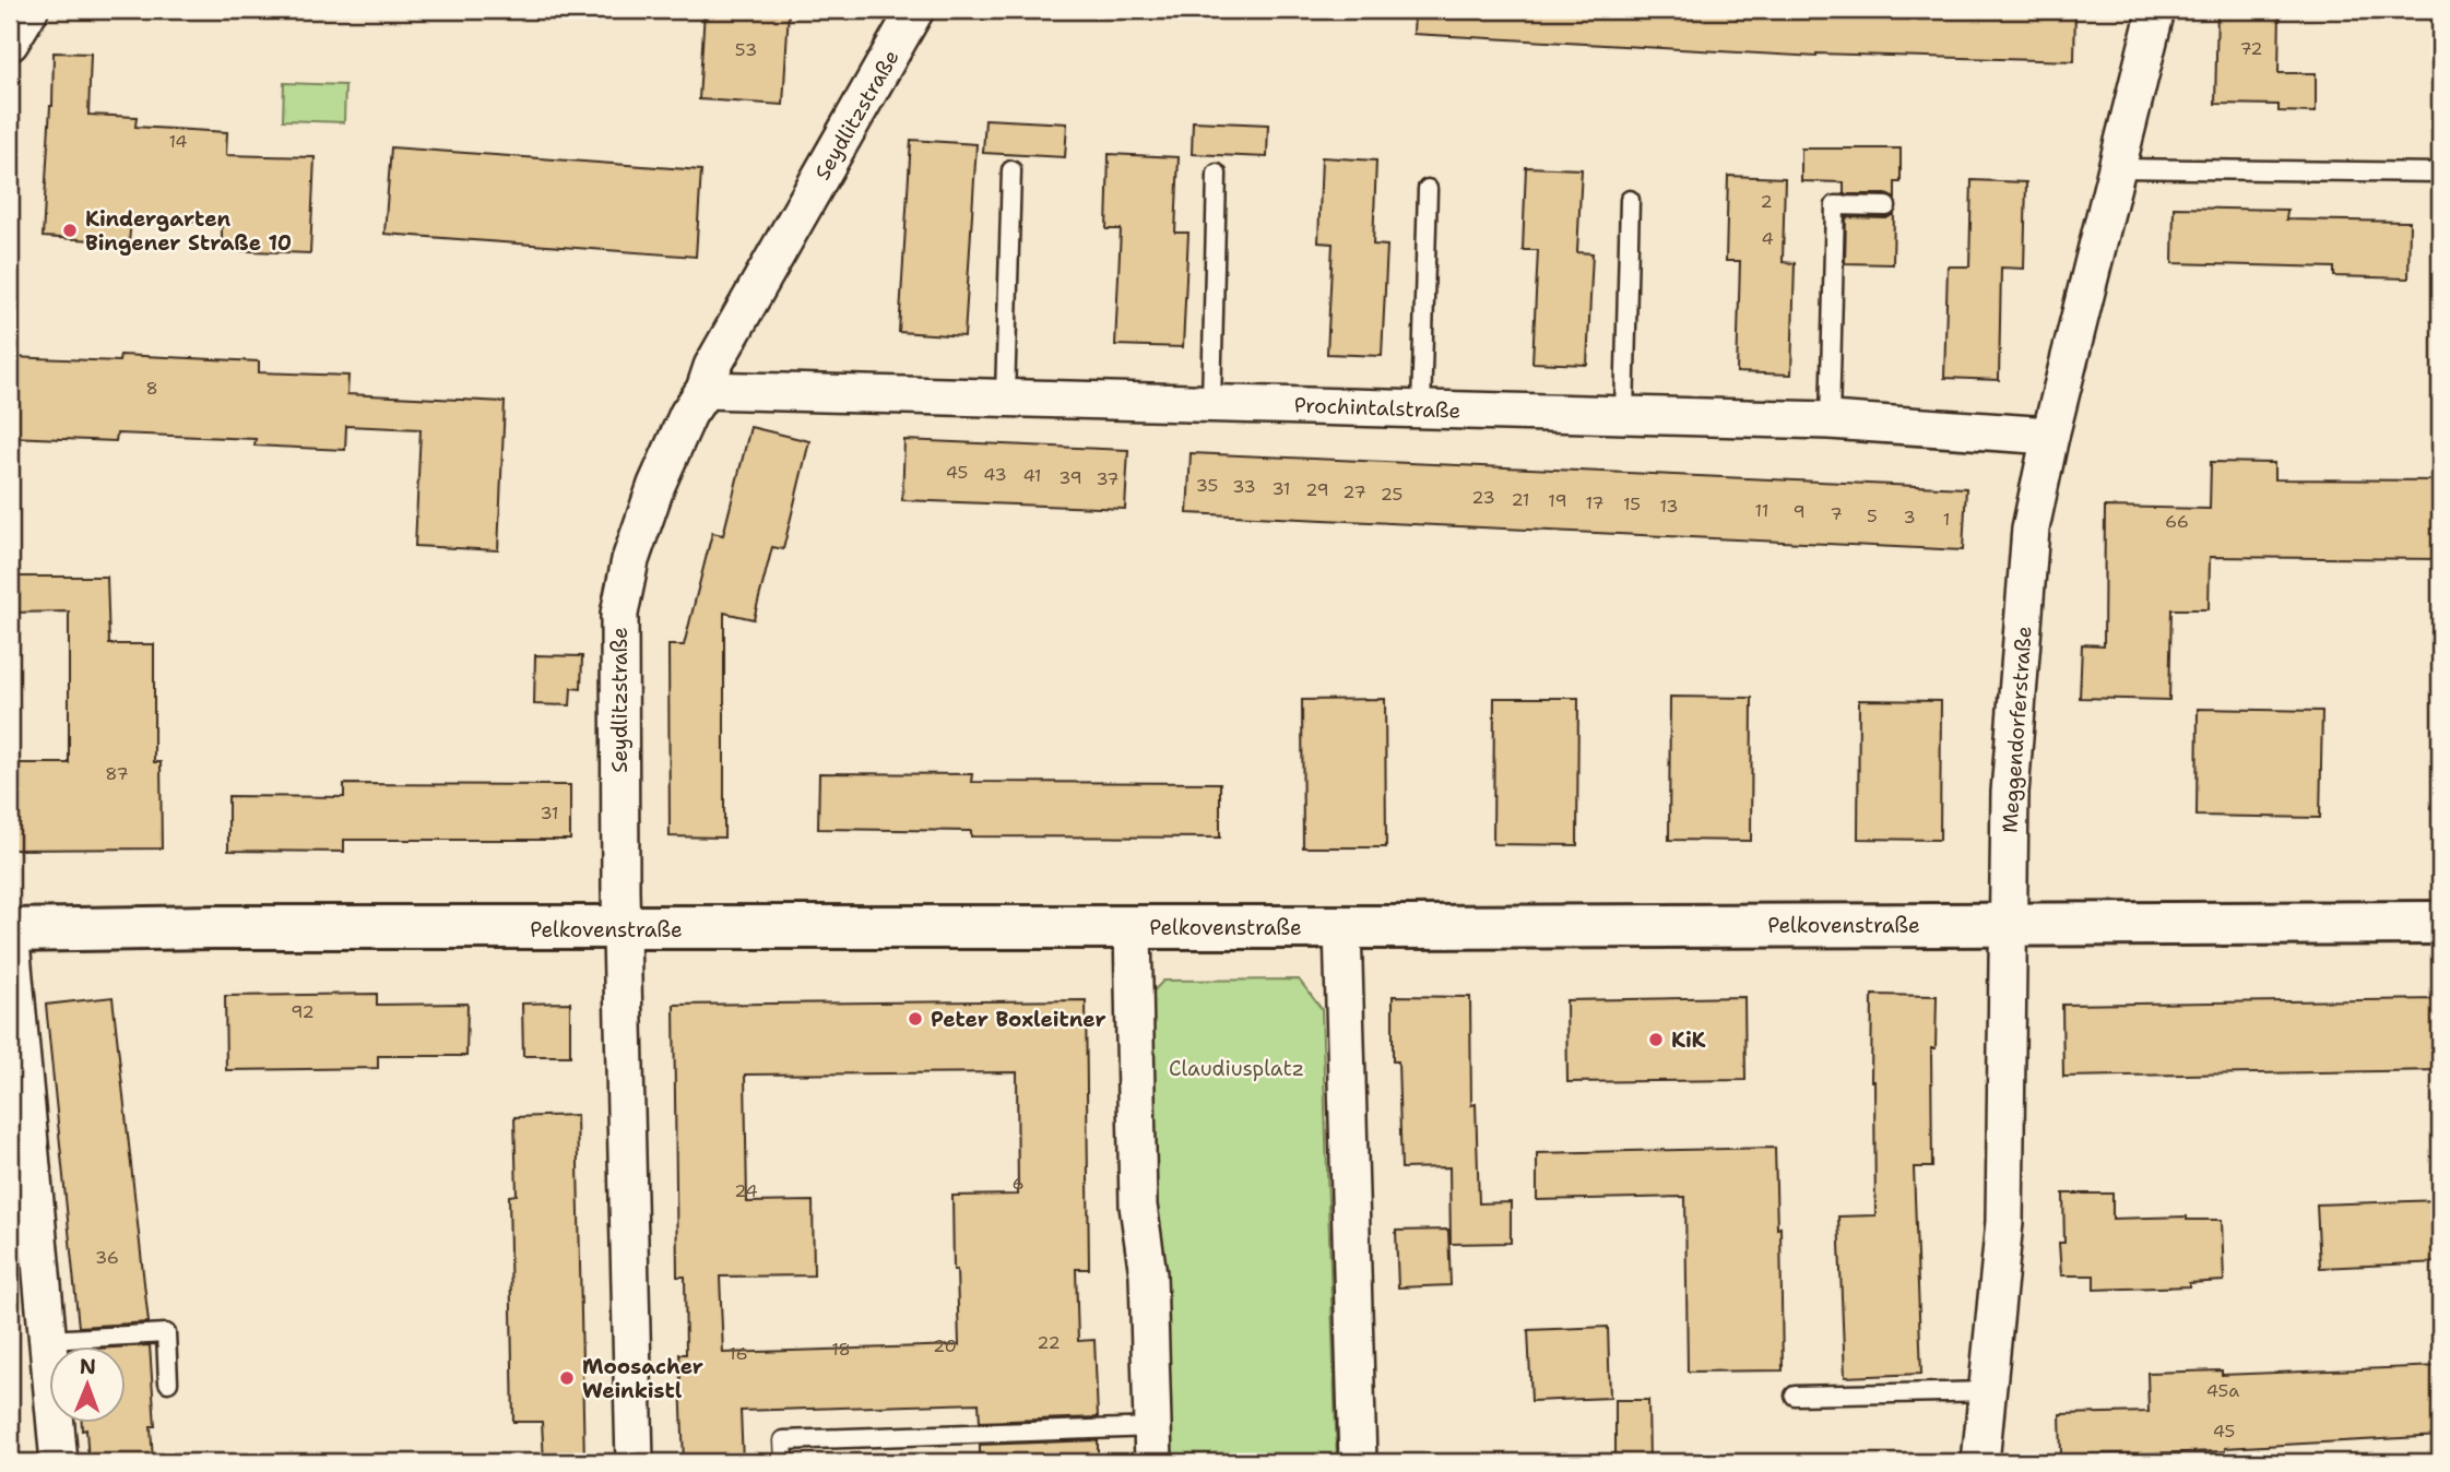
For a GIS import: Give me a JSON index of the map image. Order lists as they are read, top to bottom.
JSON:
{
  "streets": {
    "street": [
      "Seydlitzstraße",
      "Prochintalstraße",
      "Meggendorferstraße",
      "Pelkovenstraße"
    ]
  },
  "crossings": [
    ["Seydlitzstraße", "Prochintalstraße"],
    ["Seydlitzstraße", "Pelkovenstraße"],
    ["Prochintalstraße", "Meggendorferstraße"],
    ["Meggendorferstraße", "Pelkovenstraße"]
  ],
  "parks": ["Claudiusplatz"],
  "places": [
    "Kindergarten Bingener Straße 10",
    "Peter Boxleitner",
    "KiK",
    "Moosacher Weinkistl"
  ],
  "house_numbers": [
    "72",
    "53",
    "14",
    "2",
    "4",
    "8",
    "45",
    "43",
    "41",
    "39",
    "37",
    "35",
    "33",
    "31",
    "29",
    "27",
    "25",
    "23",
    "21",
    "19",
    "17",
    "15",
    "13",
    "11",
    "9",
    "7",
    "5",
    "3",
    "1",
    "66",
    "87",
    "31",
    "92",
    "6",
    "24",
    "36",
    "22",
    "20",
    "18",
    "16",
    "45a",
    "45"
  ],
  "north": "top"
}
